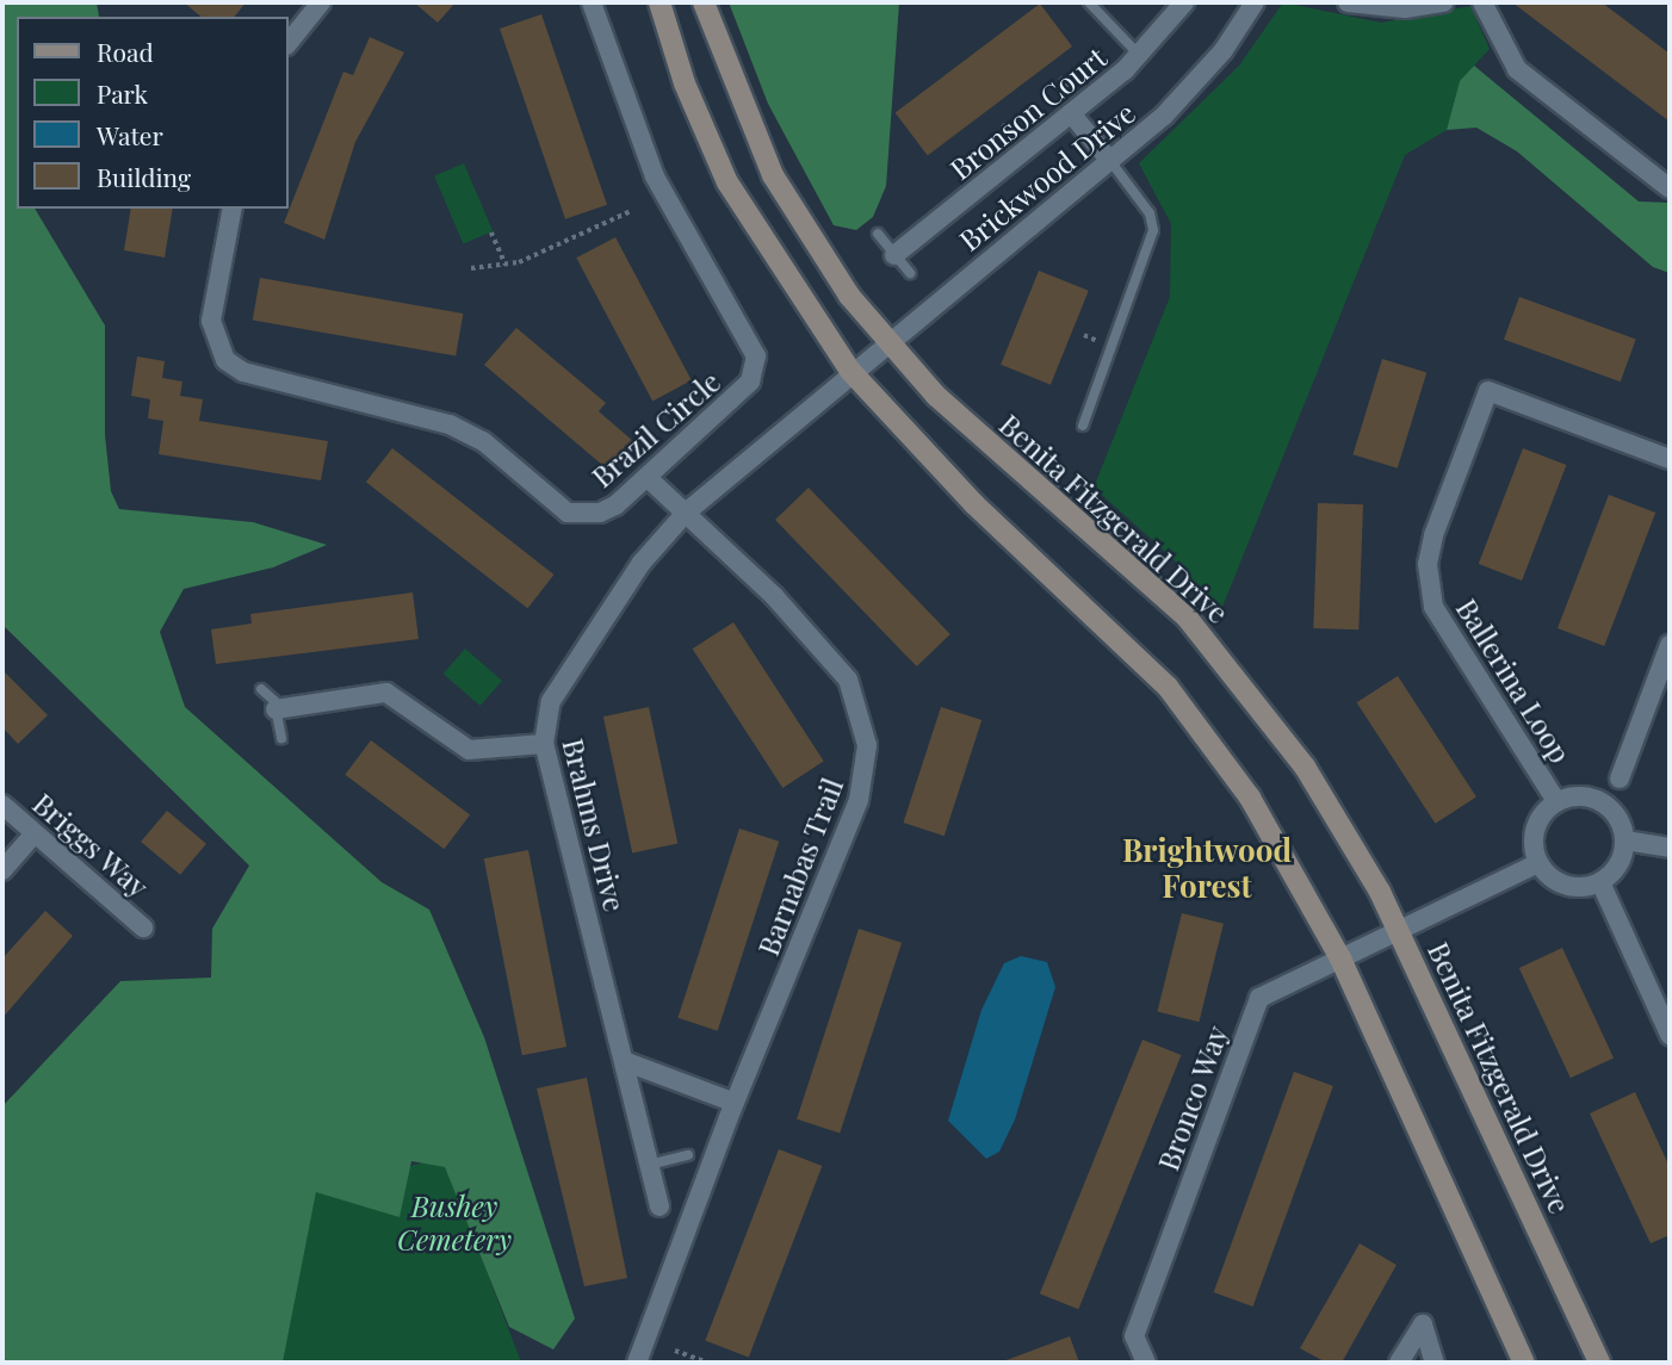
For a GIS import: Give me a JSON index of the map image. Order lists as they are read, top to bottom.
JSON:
{
  "streets": {
    "main road": ["Benita Fitzgerald Drive"],
    "street": [
      "Bronson Court",
      "Brickwood Drive",
      "Brazil Circle",
      "Ballerina Loop",
      "Brahms Drive",
      "Briggs Way",
      "Barnabas Trail",
      "Bronco Way"
    ]
  },
  "crossings": [
    ["Brickwood Drive", "Benita Fitzgerald Drive"],
    ["Brickwood Drive", "Brahms Drive"],
    ["Brazil Circle", "Barnabas Trail"],
    ["Benita Fitzgerald Drive", "Bronco Way"],
    ["Ballerina Loop", "Bronco Way"],
    ["Brahms Drive", "Barnabas Trail"]
  ],
  "districts": ["Brightwood Forest"],
  "parks": ["Bushey Cemetery"],
  "legend": [
    "Road",
    "Park",
    "Water",
    "Building"
  ]
}
